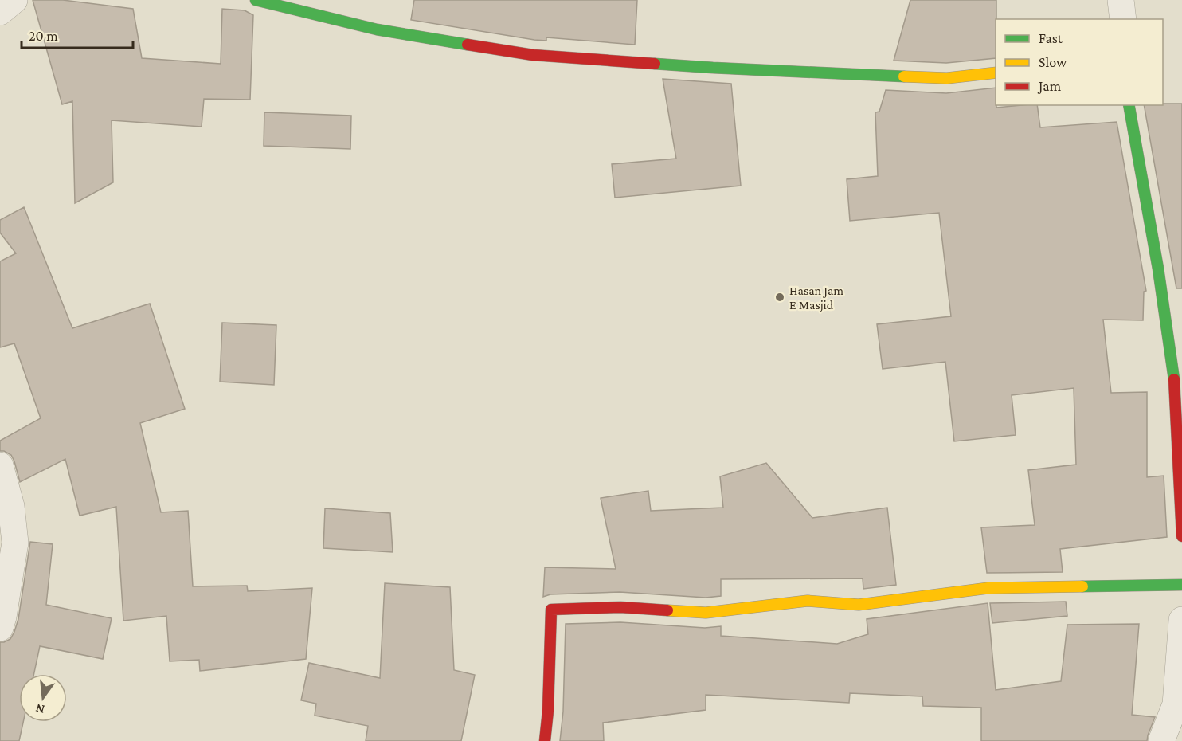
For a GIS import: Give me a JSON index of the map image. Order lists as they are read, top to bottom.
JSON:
{
  "places": ["Hasan Jam E Masjid"],
  "legend": ["Fast", "Slow", "Jam"],
  "scale_bar": "20 m",
  "north": "bottom"
}
